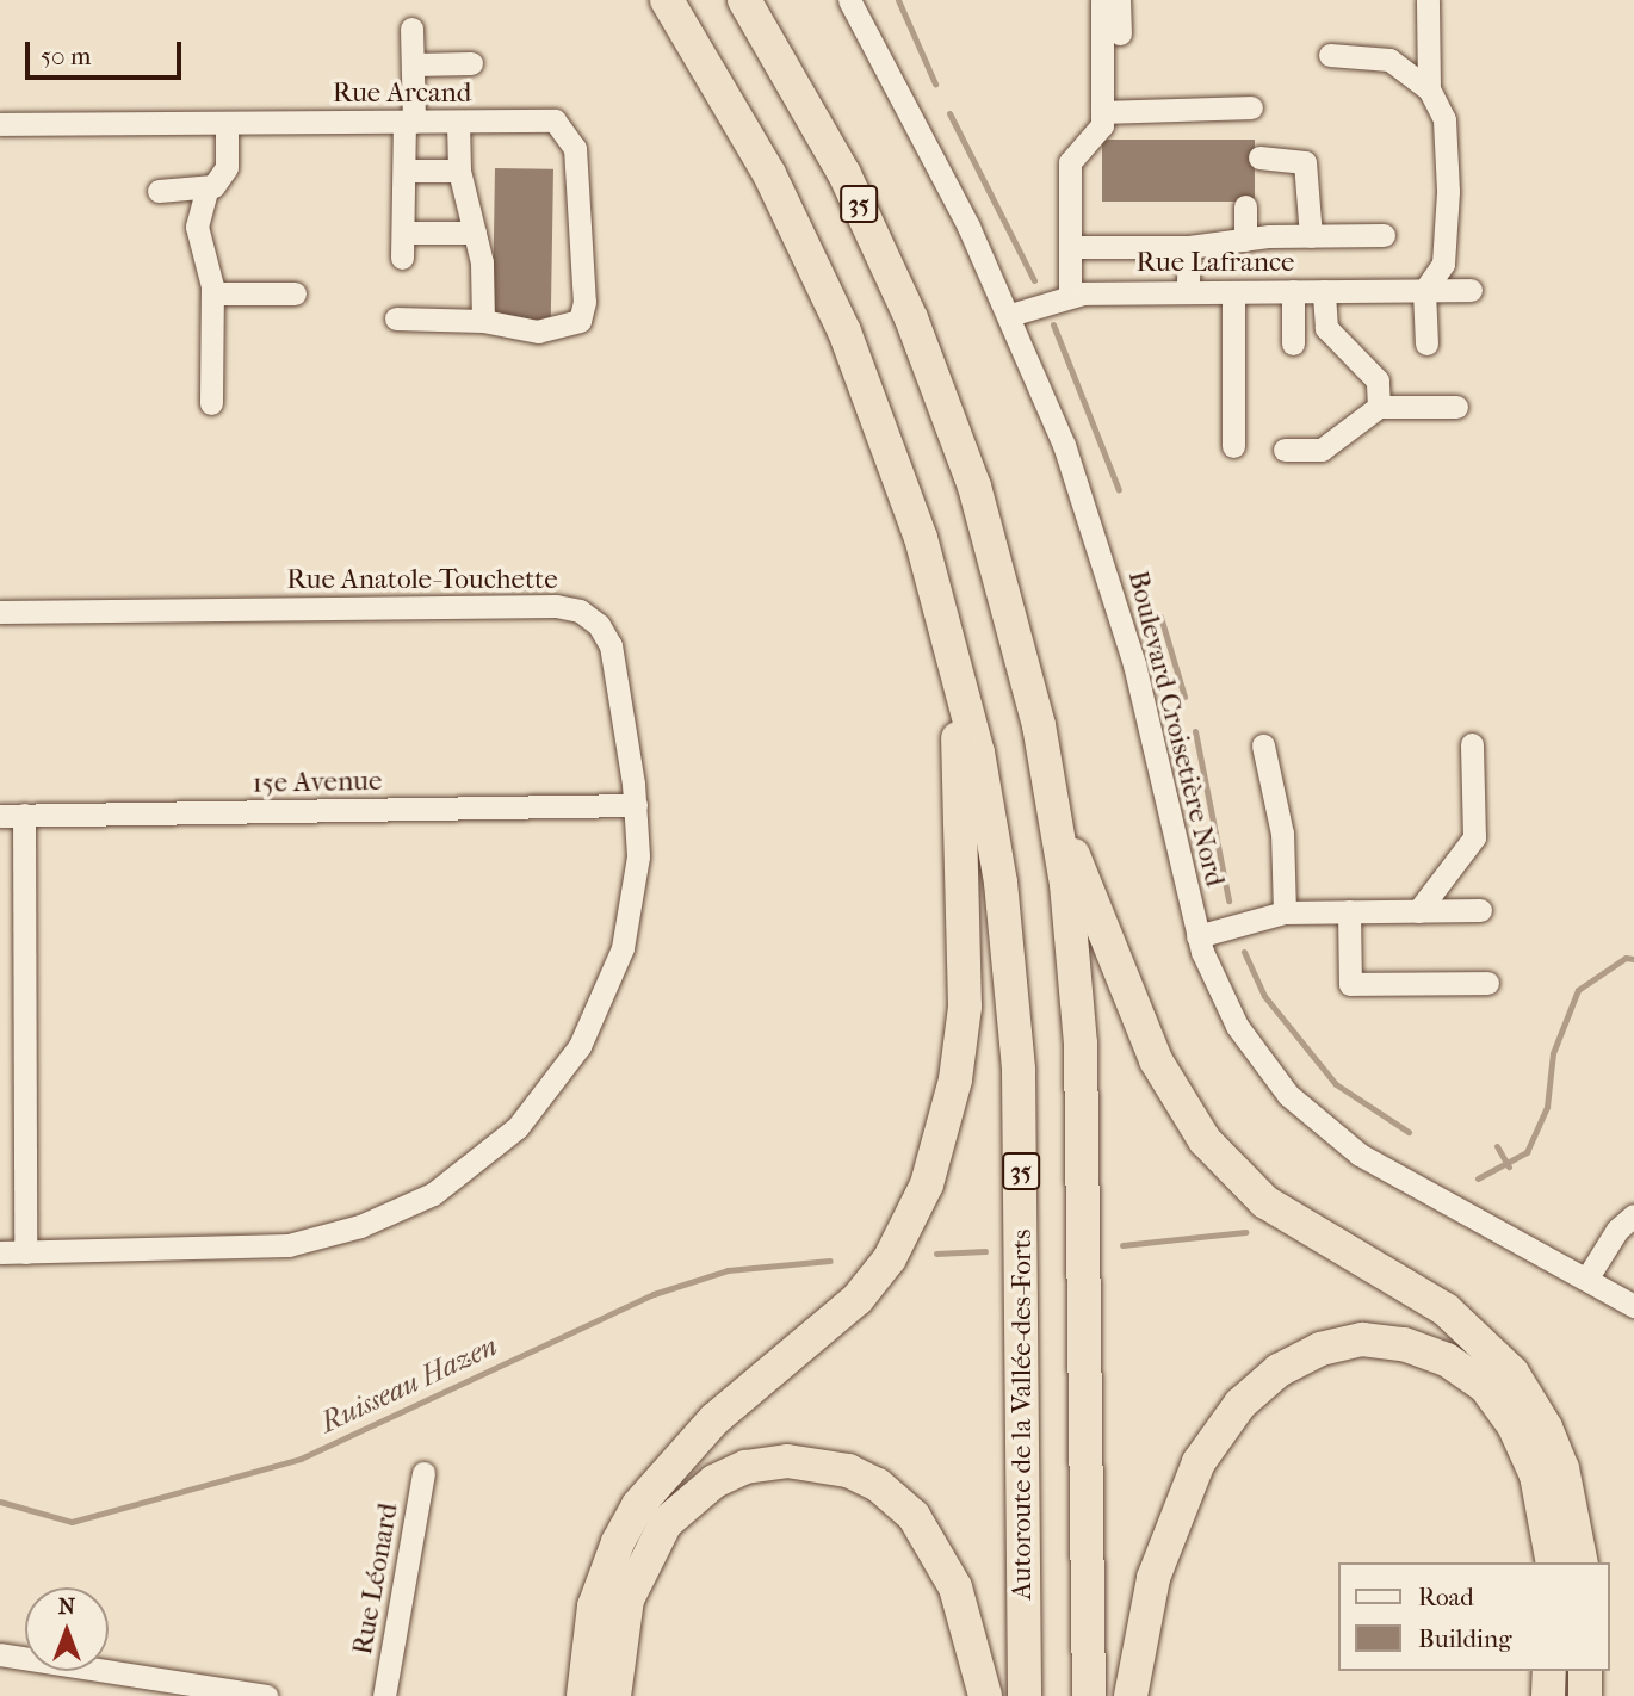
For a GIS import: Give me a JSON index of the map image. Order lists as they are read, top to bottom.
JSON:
{
  "streets": {
    "highway": ["35", "Autoroute de la Vallée-des-Forts"],
    "street": [
      "Rue Arcand",
      "Rue Lafrance",
      "Rue Anatole-Touchette",
      "Boulevard Croisetière Nord",
      "15e Avenue",
      "Rue Léonard"
    ]
  },
  "crossings": [
    ["Rue Lafrance", "Boulevard Croisetière Nord"],
    ["Rue Anatole-Touchette", "15e Avenue"]
  ],
  "water": ["Ruisseau Hazen"],
  "legend": ["Road", "Building"],
  "scale_bar": "50 m",
  "north": "top"
}
